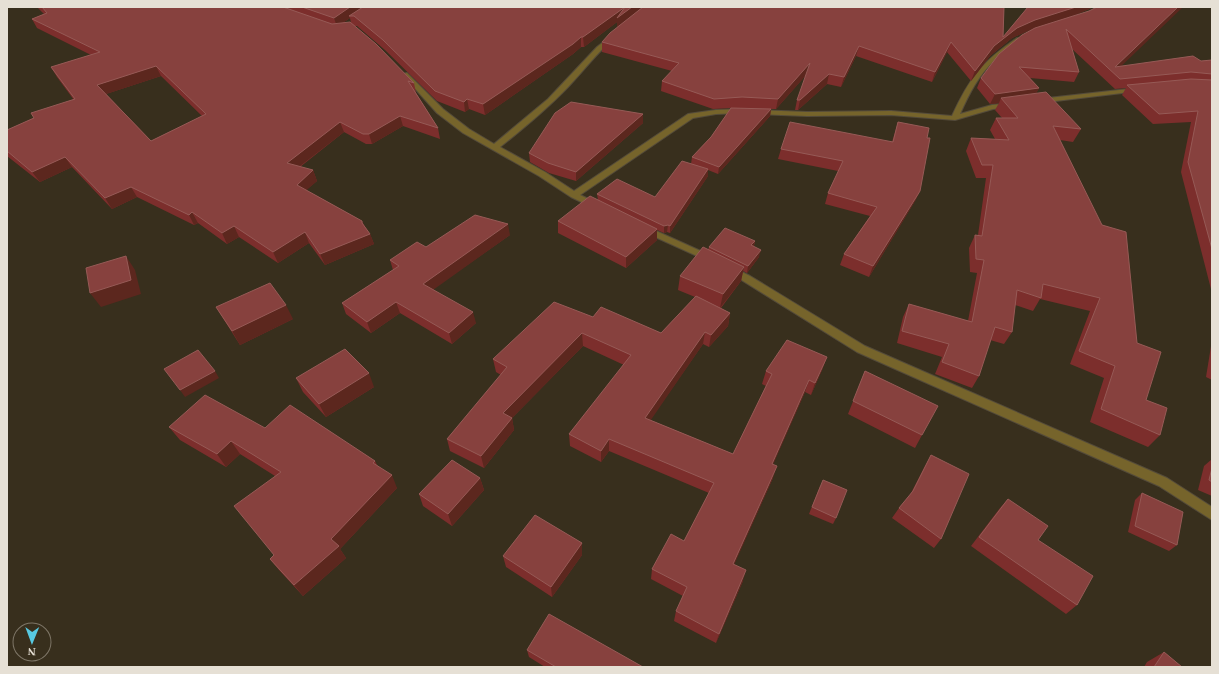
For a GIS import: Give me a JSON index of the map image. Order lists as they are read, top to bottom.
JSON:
{
  "north": "bottom"
}
